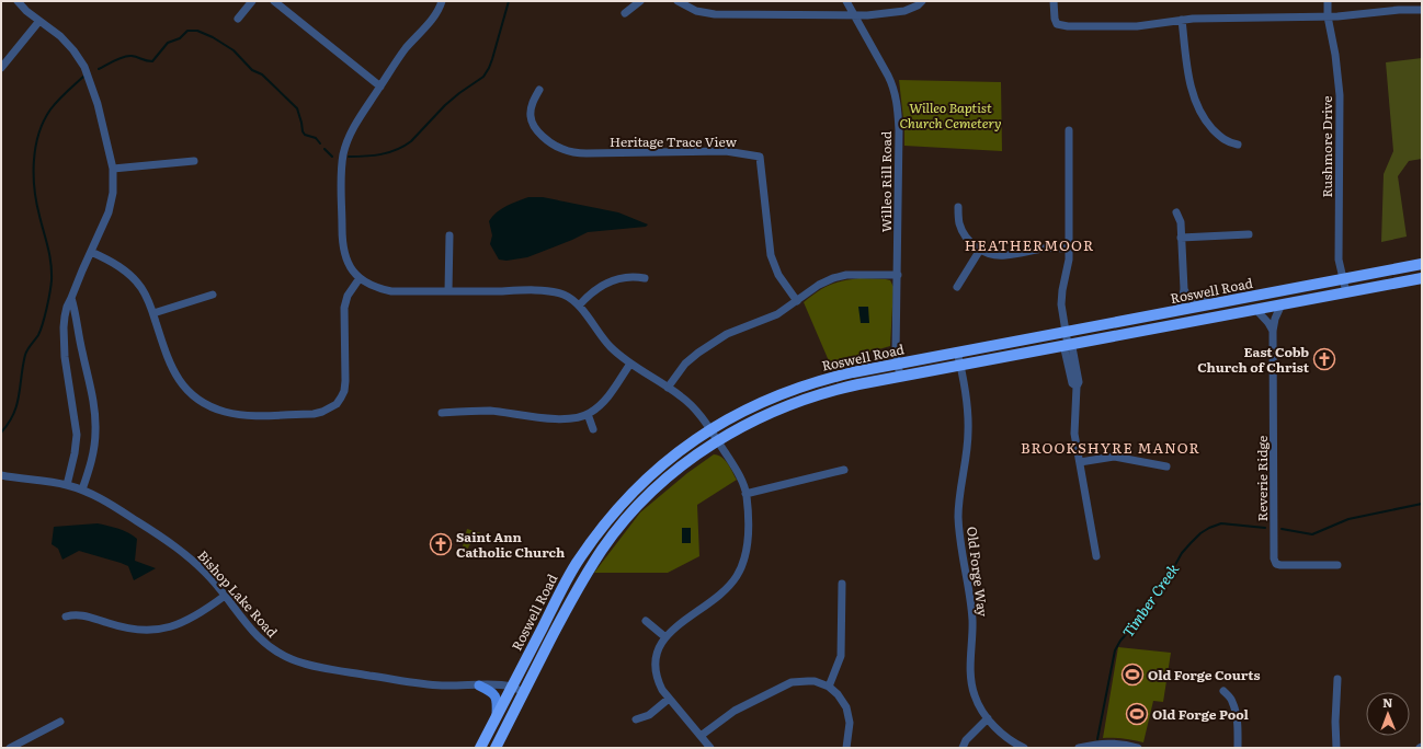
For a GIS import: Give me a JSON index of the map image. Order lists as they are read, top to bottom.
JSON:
{
  "streets": {
    "highway": ["Roswell Road"],
    "street": [
      "Heritage Trace View",
      "Rushmore Drive",
      "Willeo Rill Road",
      "Reverie Ridge",
      "Old Forge Way",
      "Bishop Lake Road"
    ]
  },
  "crossings": [
    ["Rushmore Drive", "Roswell Road"],
    ["Willeo Rill Road", "Roswell Road"],
    ["Roswell Road", "Reverie Ridge"],
    ["Roswell Road", "Old Forge Way"],
    ["Roswell Road", "Bishop Lake Road"]
  ],
  "districts": ["HEATHERMOOR", "BROOKSHYRE MANOR"],
  "water": ["Timber Creek"],
  "parks": ["Willeo Baptist Church Cemetery"],
  "places": {
    "church": ["East Cobb Church of Christ", "Saint Ann Catholic Church"],
    "sports": ["Old Forge Courts", "Old Forge Pool"]
  },
  "north": "top"
}
